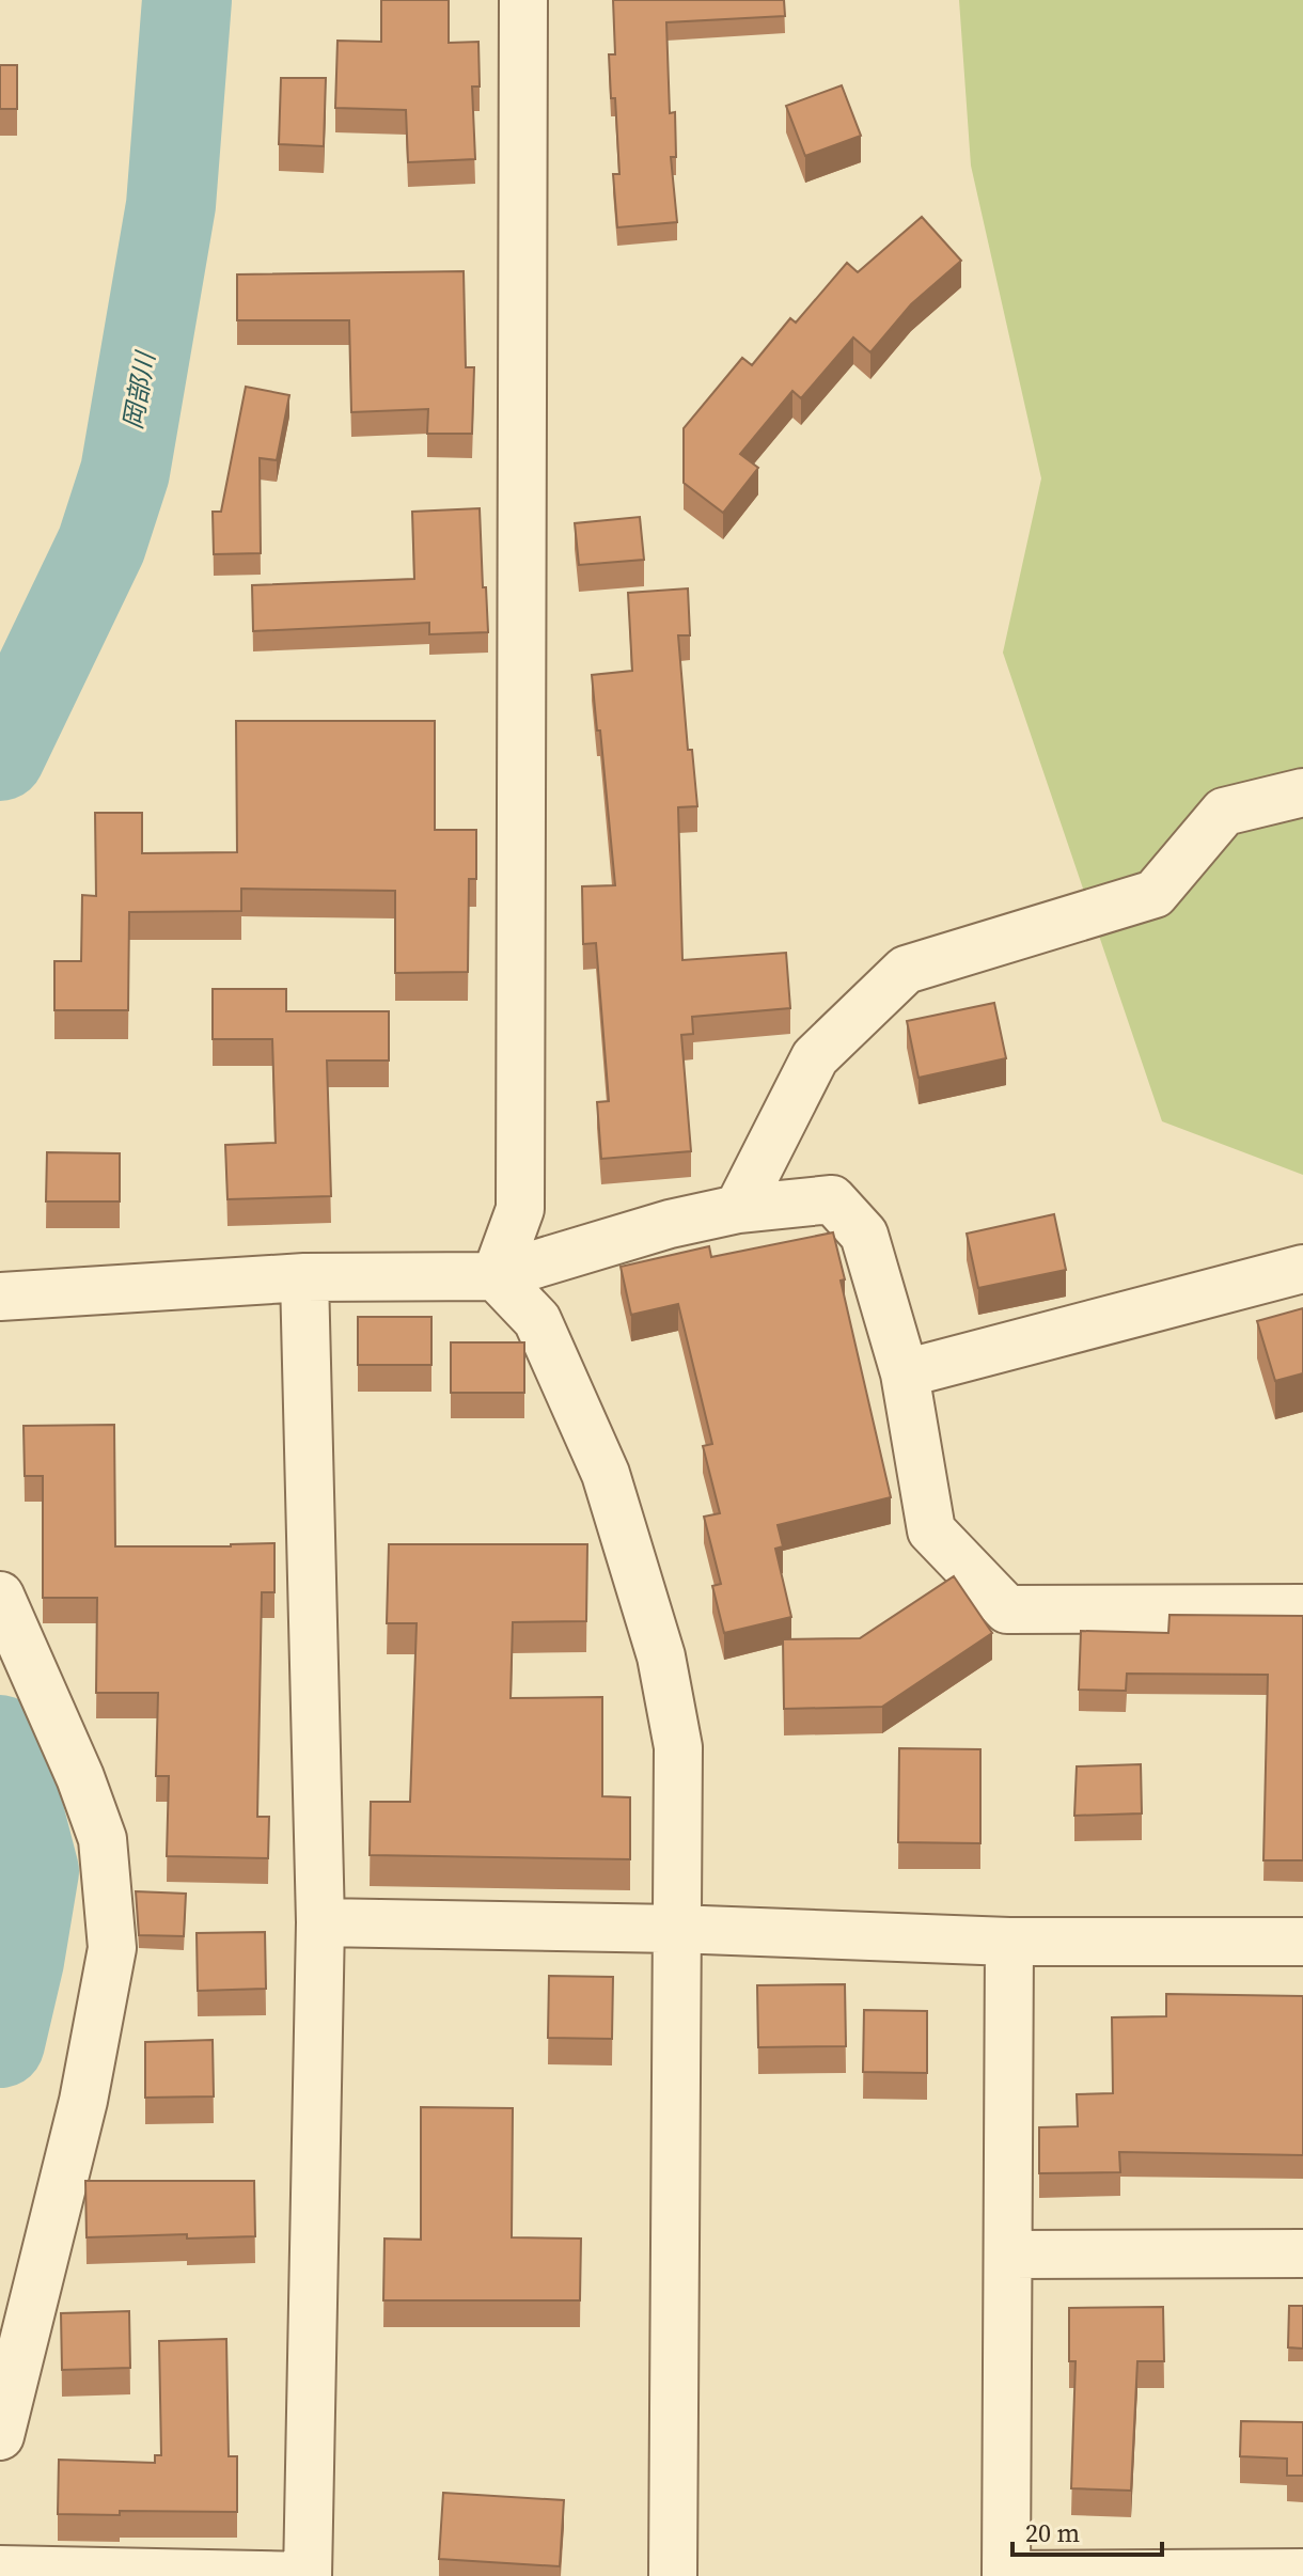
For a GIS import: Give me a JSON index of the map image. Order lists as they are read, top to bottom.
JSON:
{
  "water": ["岡部川"],
  "scale_bar": "20 m"
}
